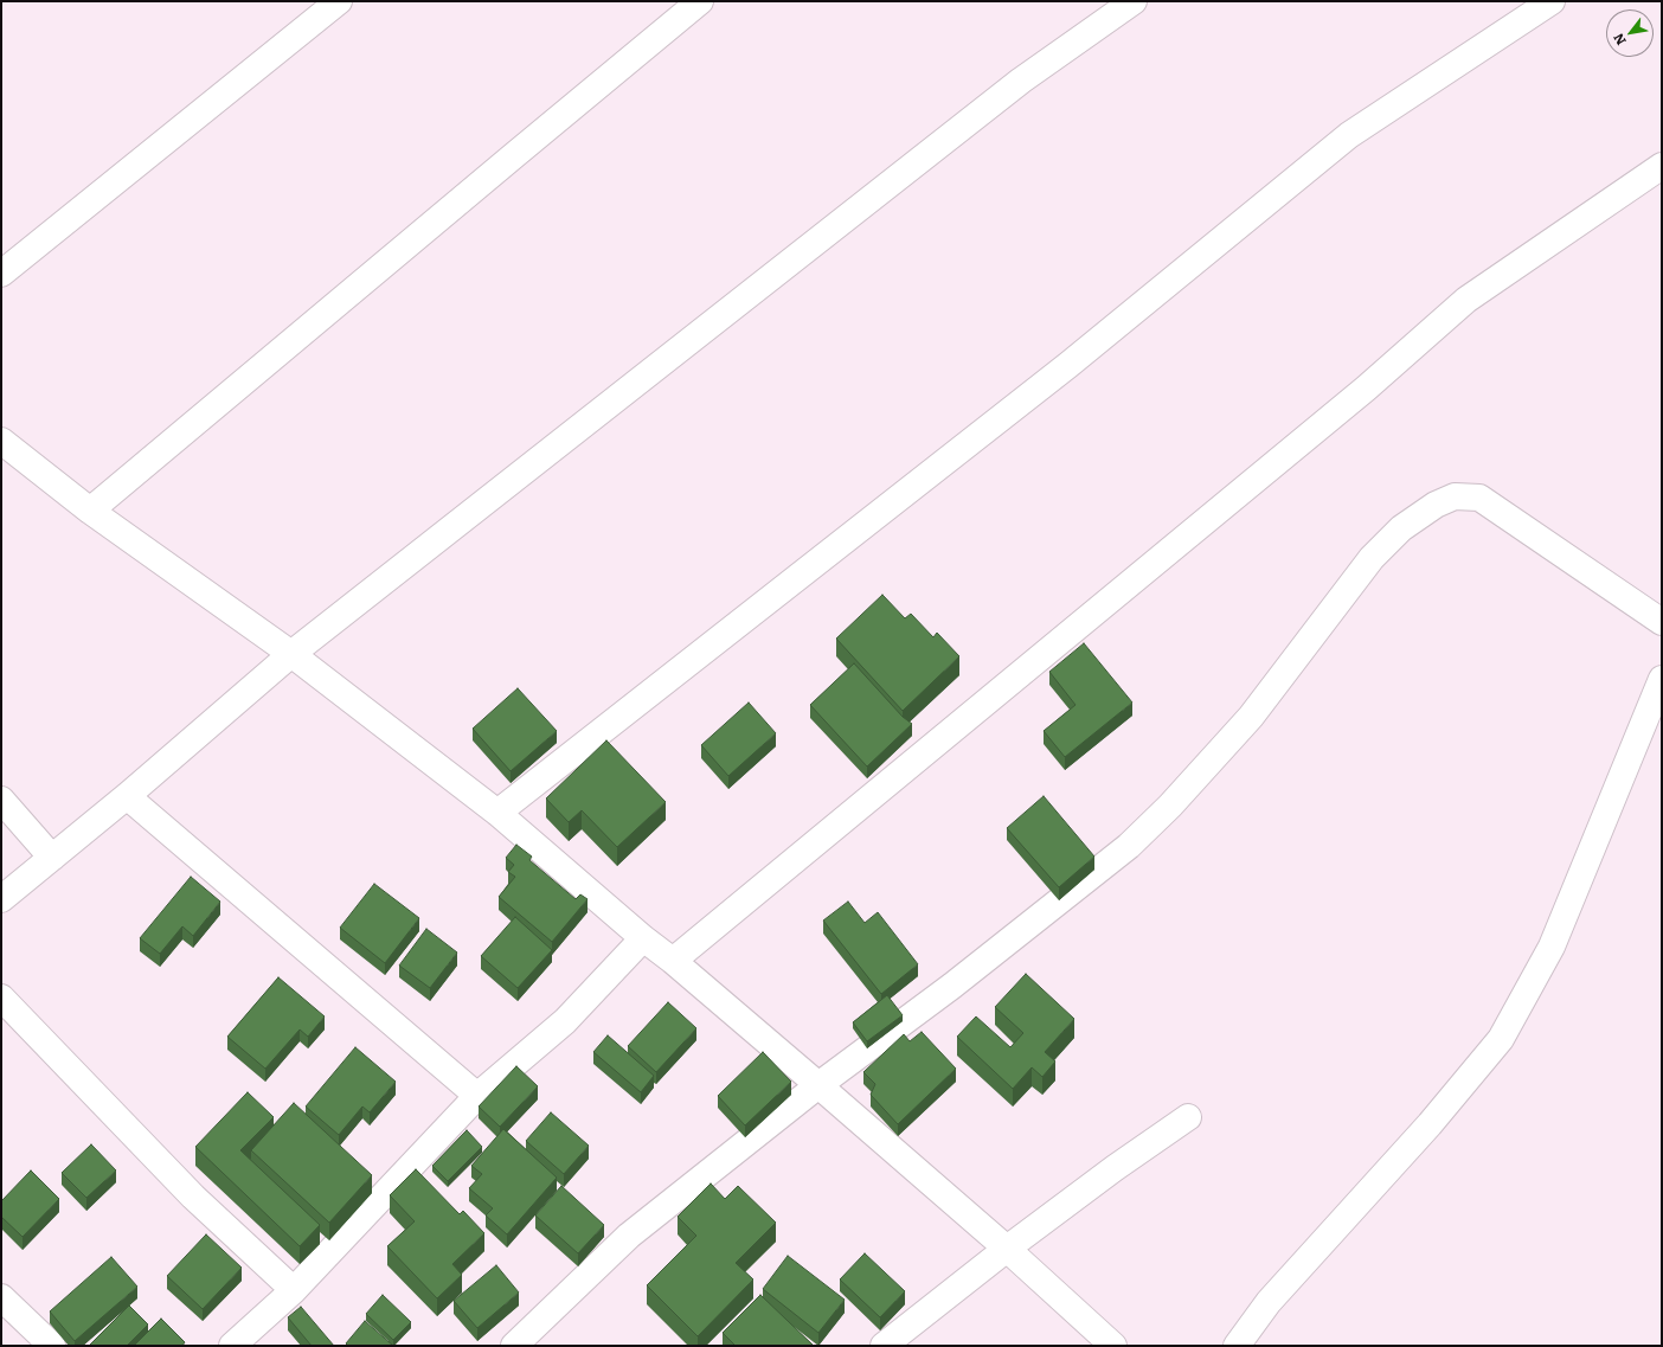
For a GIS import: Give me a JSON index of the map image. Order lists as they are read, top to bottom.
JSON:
{
  "north": "bottom left"
}
